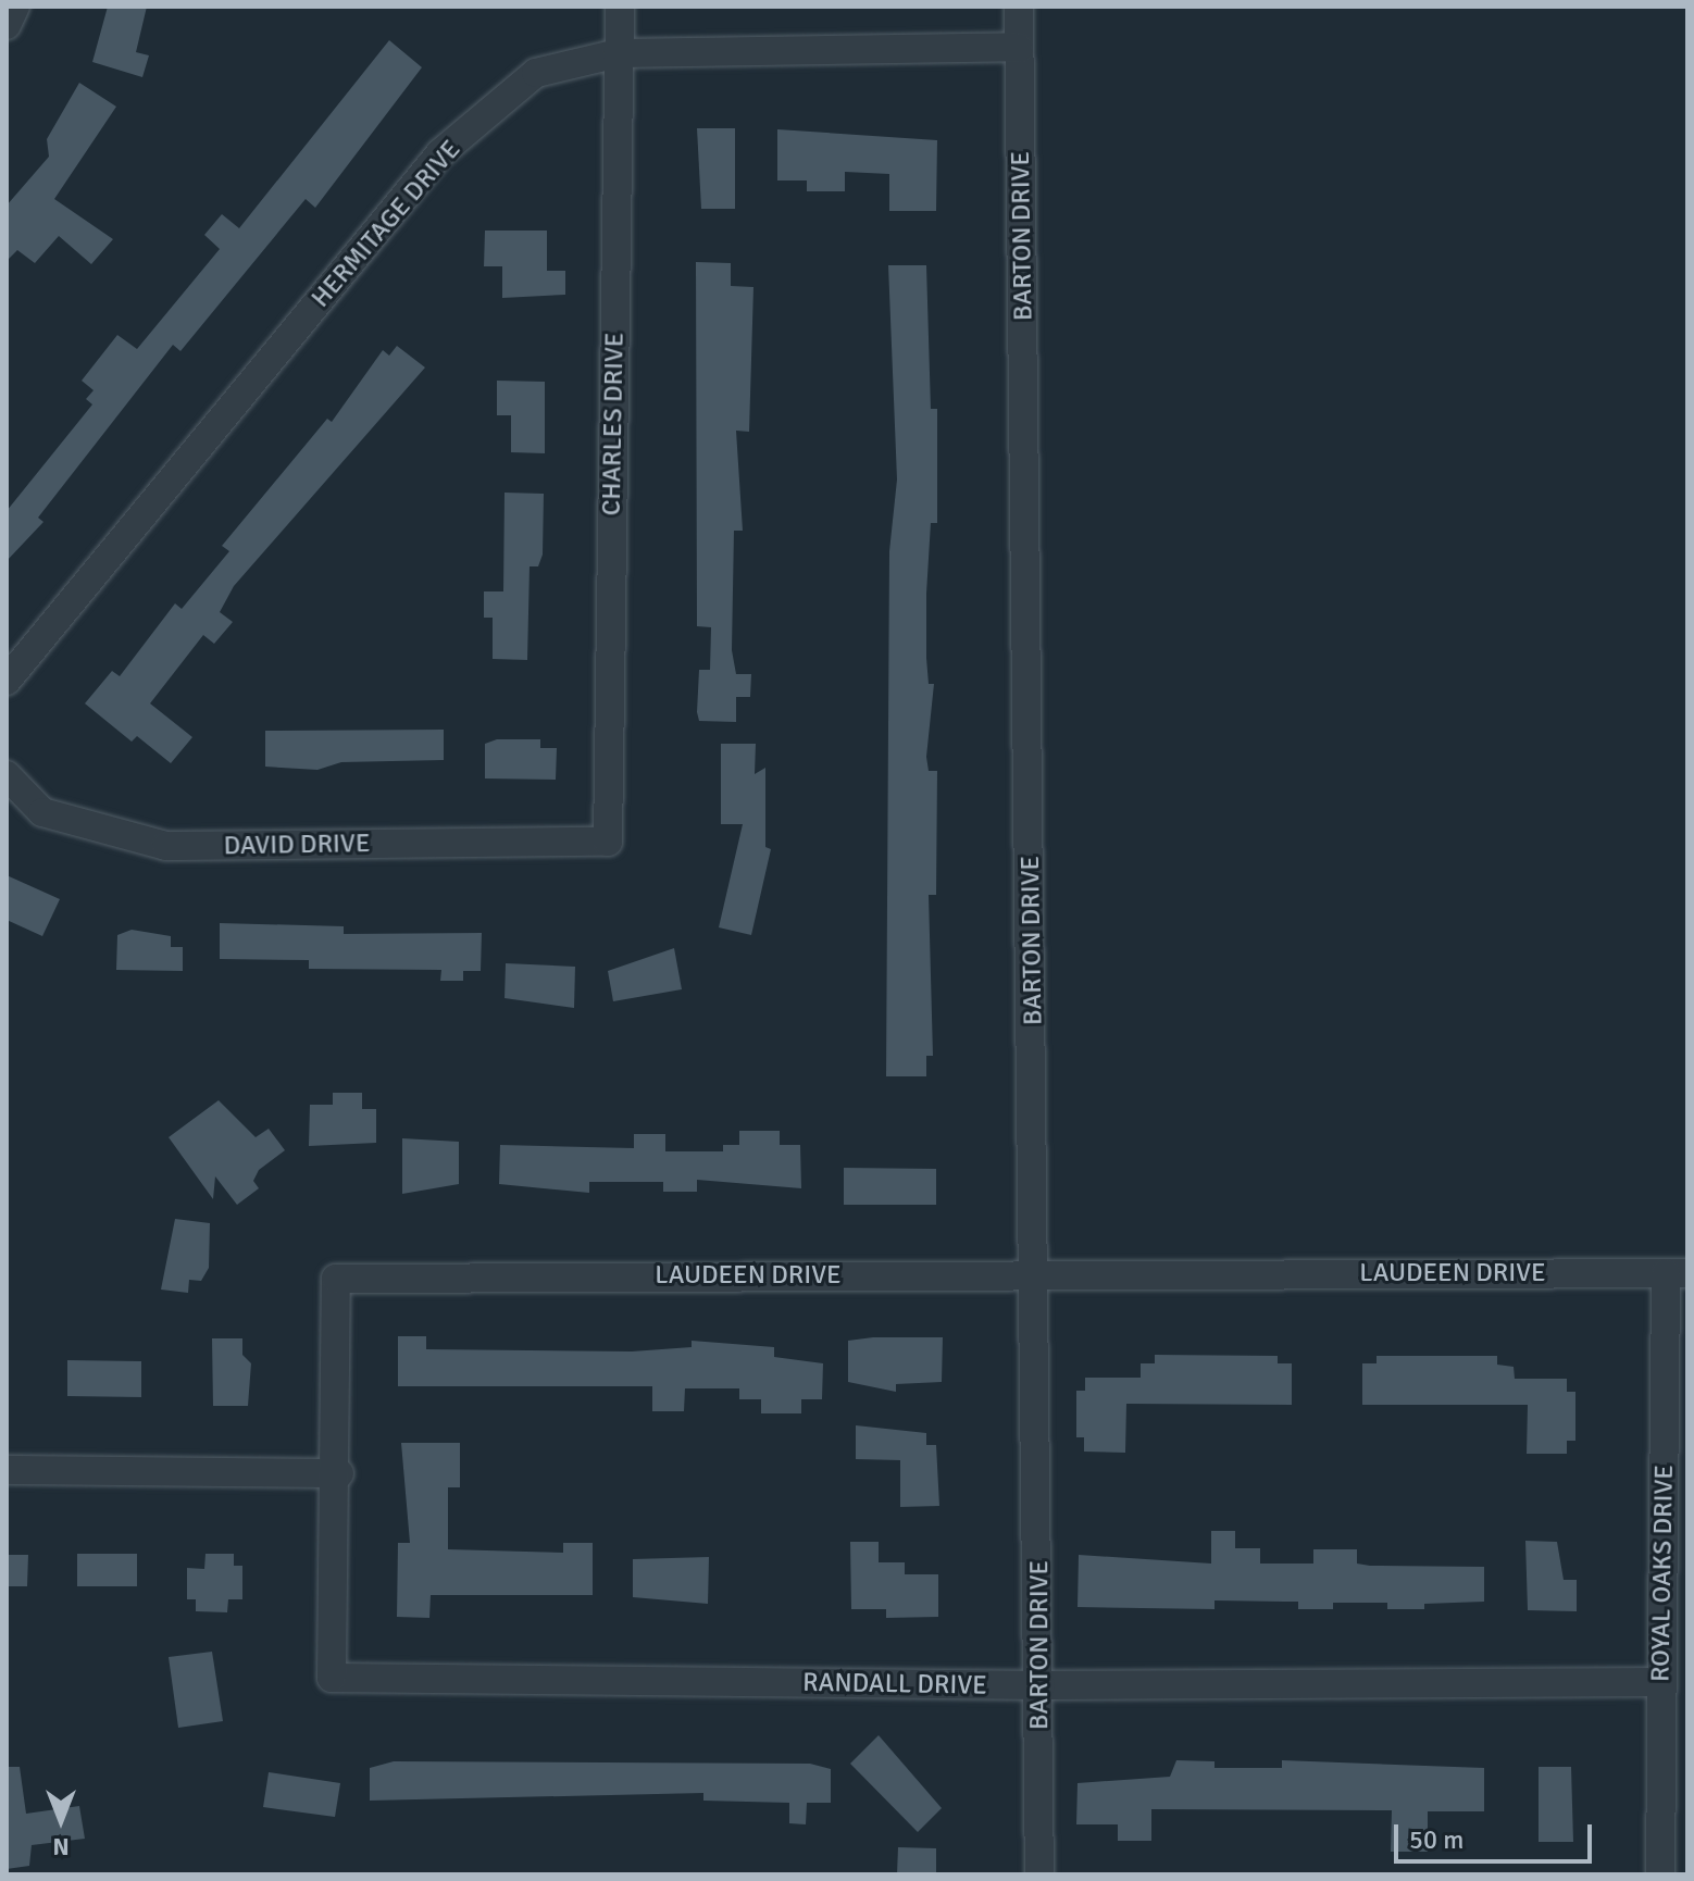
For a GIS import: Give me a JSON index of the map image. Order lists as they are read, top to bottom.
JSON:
{
  "streets": {
    "street": [
      "HERMITAGE DRIVE",
      "BARTON DRIVE",
      "CHARLES DRIVE",
      "DAVID DRIVE",
      "LAUDEEN DRIVE",
      "ROYAL OAKS DRIVE",
      "RANDALL DRIVE"
    ]
  },
  "crossings": [
    ["HERMITAGE DRIVE", "BARTON DRIVE"],
    ["HERMITAGE DRIVE", "CHARLES DRIVE"],
    ["BARTON DRIVE", "LAUDEEN DRIVE"],
    ["BARTON DRIVE", "RANDALL DRIVE"],
    ["CHARLES DRIVE", "DAVID DRIVE"],
    ["LAUDEEN DRIVE", "ROYAL OAKS DRIVE"],
    ["LAUDEEN DRIVE", "RANDALL DRIVE"],
    ["ROYAL OAKS DRIVE", "RANDALL DRIVE"]
  ],
  "scale_bar": "50 m",
  "north": "bottom"
}
